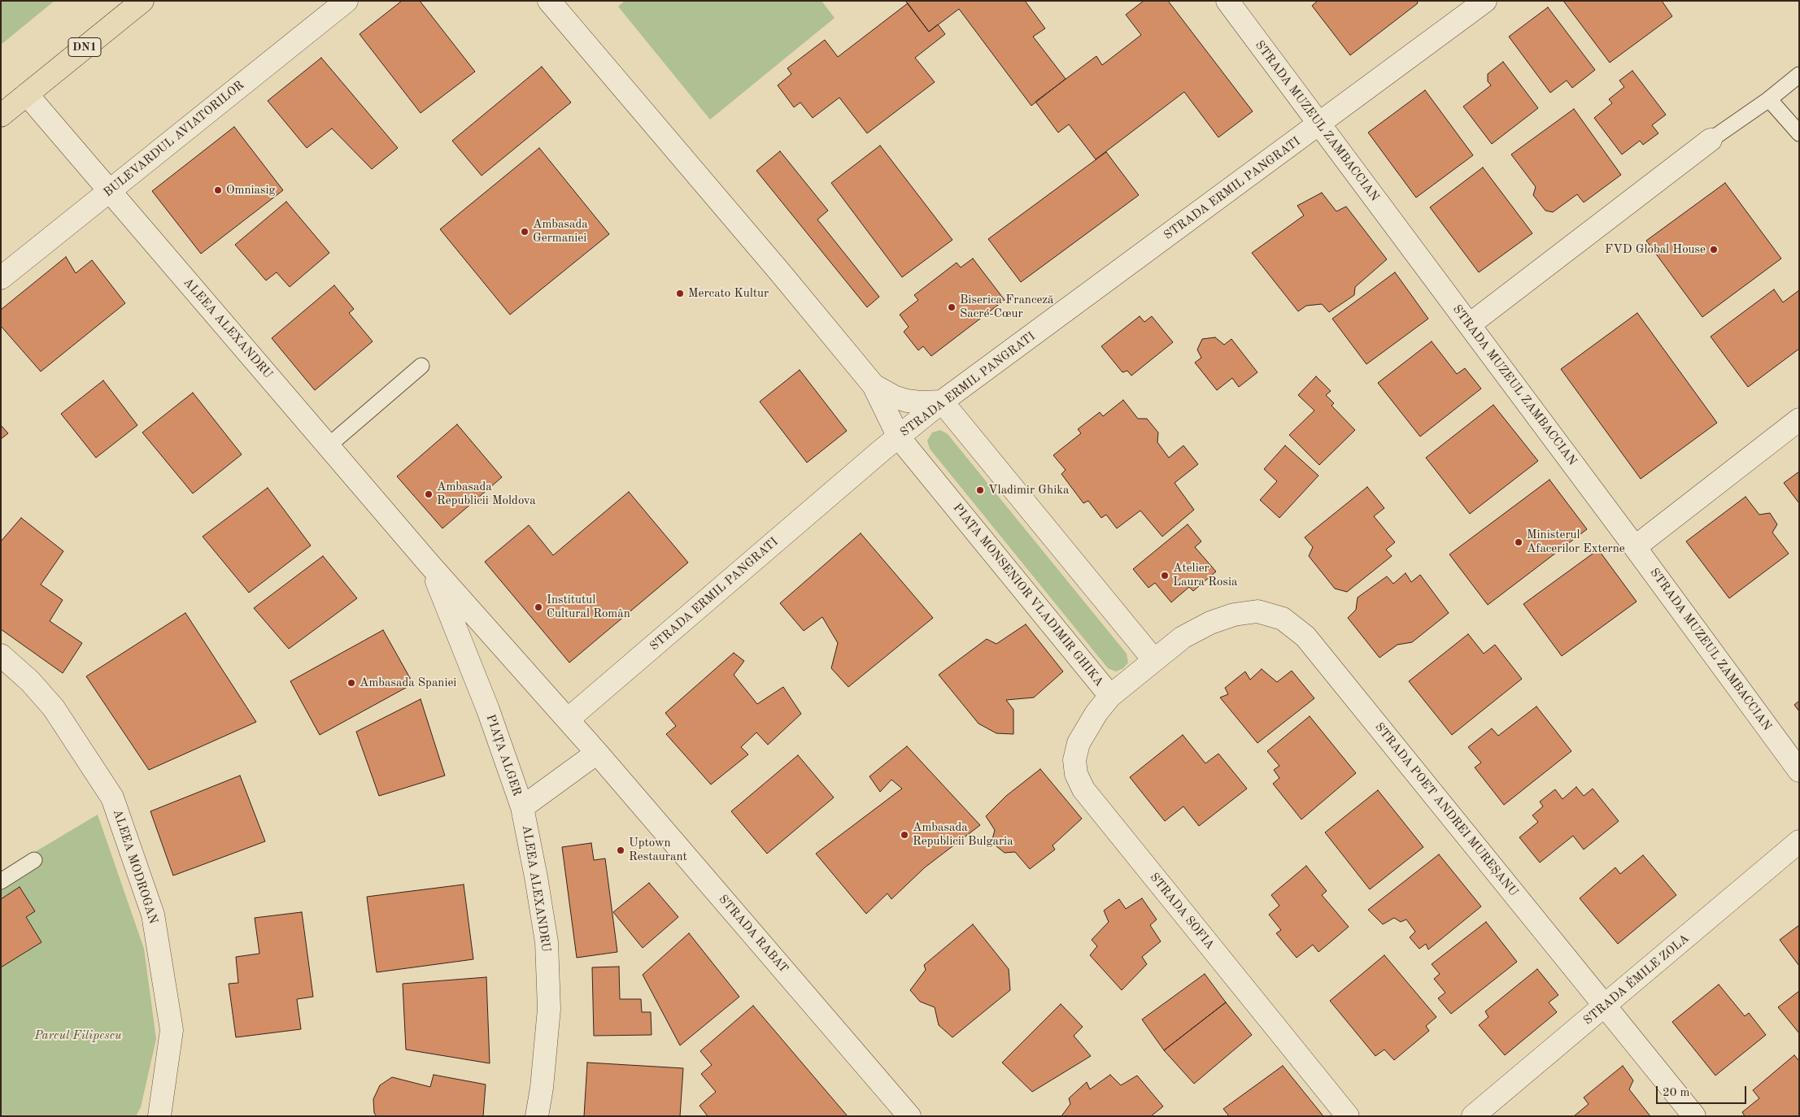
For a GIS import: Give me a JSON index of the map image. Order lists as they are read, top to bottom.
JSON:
{
  "streets": {
    "main road": ["DN1"],
    "street": [
      "STRADA MUZEUL ZAMBACCIAN",
      "BULEVARDUL AVIATORILOR",
      "STRADA ERMIL PANGRATI",
      "ALEEA ALEXANDRU",
      "PIAȚA MONSENIOR VLADIMIR GHIKA",
      "PIAȚA ALGER",
      "STRADA POET ANDREI MUREȘANU",
      "ALEEA MODROGAN",
      "STRADA SOFIA",
      "STRADA RABAT",
      "STRADA ÉMILE ZOLA"
    ]
  },
  "crossings": [
    ["DN1", "ALEEA ALEXANDRU"],
    ["STRADA MUZEUL ZAMBACCIAN", "STRADA ERMIL PANGRATI"],
    ["BULEVARDUL AVIATORILOR", "ALEEA ALEXANDRU"],
    ["STRADA ERMIL PANGRATI", "PIAȚA MONSENIOR VLADIMIR GHIKA"],
    ["ALEEA ALEXANDRU", "PIAȚA ALGER"],
    ["PIAȚA MONSENIOR VLADIMIR GHIKA", "STRADA POET ANDREI MUREȘANU"],
    ["PIAȚA MONSENIOR VLADIMIR GHIKA", "STRADA SOFIA"],
    ["PIAȚA ALGER", "STRADA RABAT"],
    ["STRADA POET ANDREI MUREȘANU", "STRADA ÉMILE ZOLA"]
  ],
  "parks": ["Parcul Filipescu"],
  "places": [
    "Omniasig",
    "Ambasada Germaniei",
    "FVD Global House",
    "Mercato Kultur",
    "Biserica Franceză Sacré-Cœur",
    "Vladimir Ghika",
    "Ambasada Republicii Moldova",
    "Ministerul Afacerilor Externe",
    "Atelier Laura Rosia",
    "Institutul Cultural Român",
    "Ambasada Spaniei",
    "Ambasada Republicii Bulgaria",
    "Uptown Restaurant"
  ],
  "scale_bar": "20 m"
}
